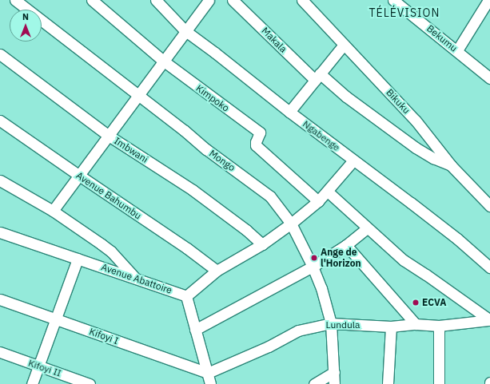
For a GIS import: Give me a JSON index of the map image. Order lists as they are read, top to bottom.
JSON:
{
  "streets": {
    "street": [
      "Bekumu",
      "Makala",
      "Kimpoko",
      "Bikuku",
      "Ngabenge",
      "Imbwani",
      "Mongo",
      "Avenue Bahumbu",
      "Avenue Abattoire",
      "Lundula",
      "Kifoyi I",
      "Kifoyi II"
    ]
  },
  "crossings": [
    ["Makala", "Bikuku"],
    ["Mongo", "Lundula"],
    ["Lundula", "Kifoyi I"]
  ],
  "districts": ["TÉLÉVISION"],
  "places": ["Ange de l'Horizon", "ECVA"],
  "north": "top"
}
